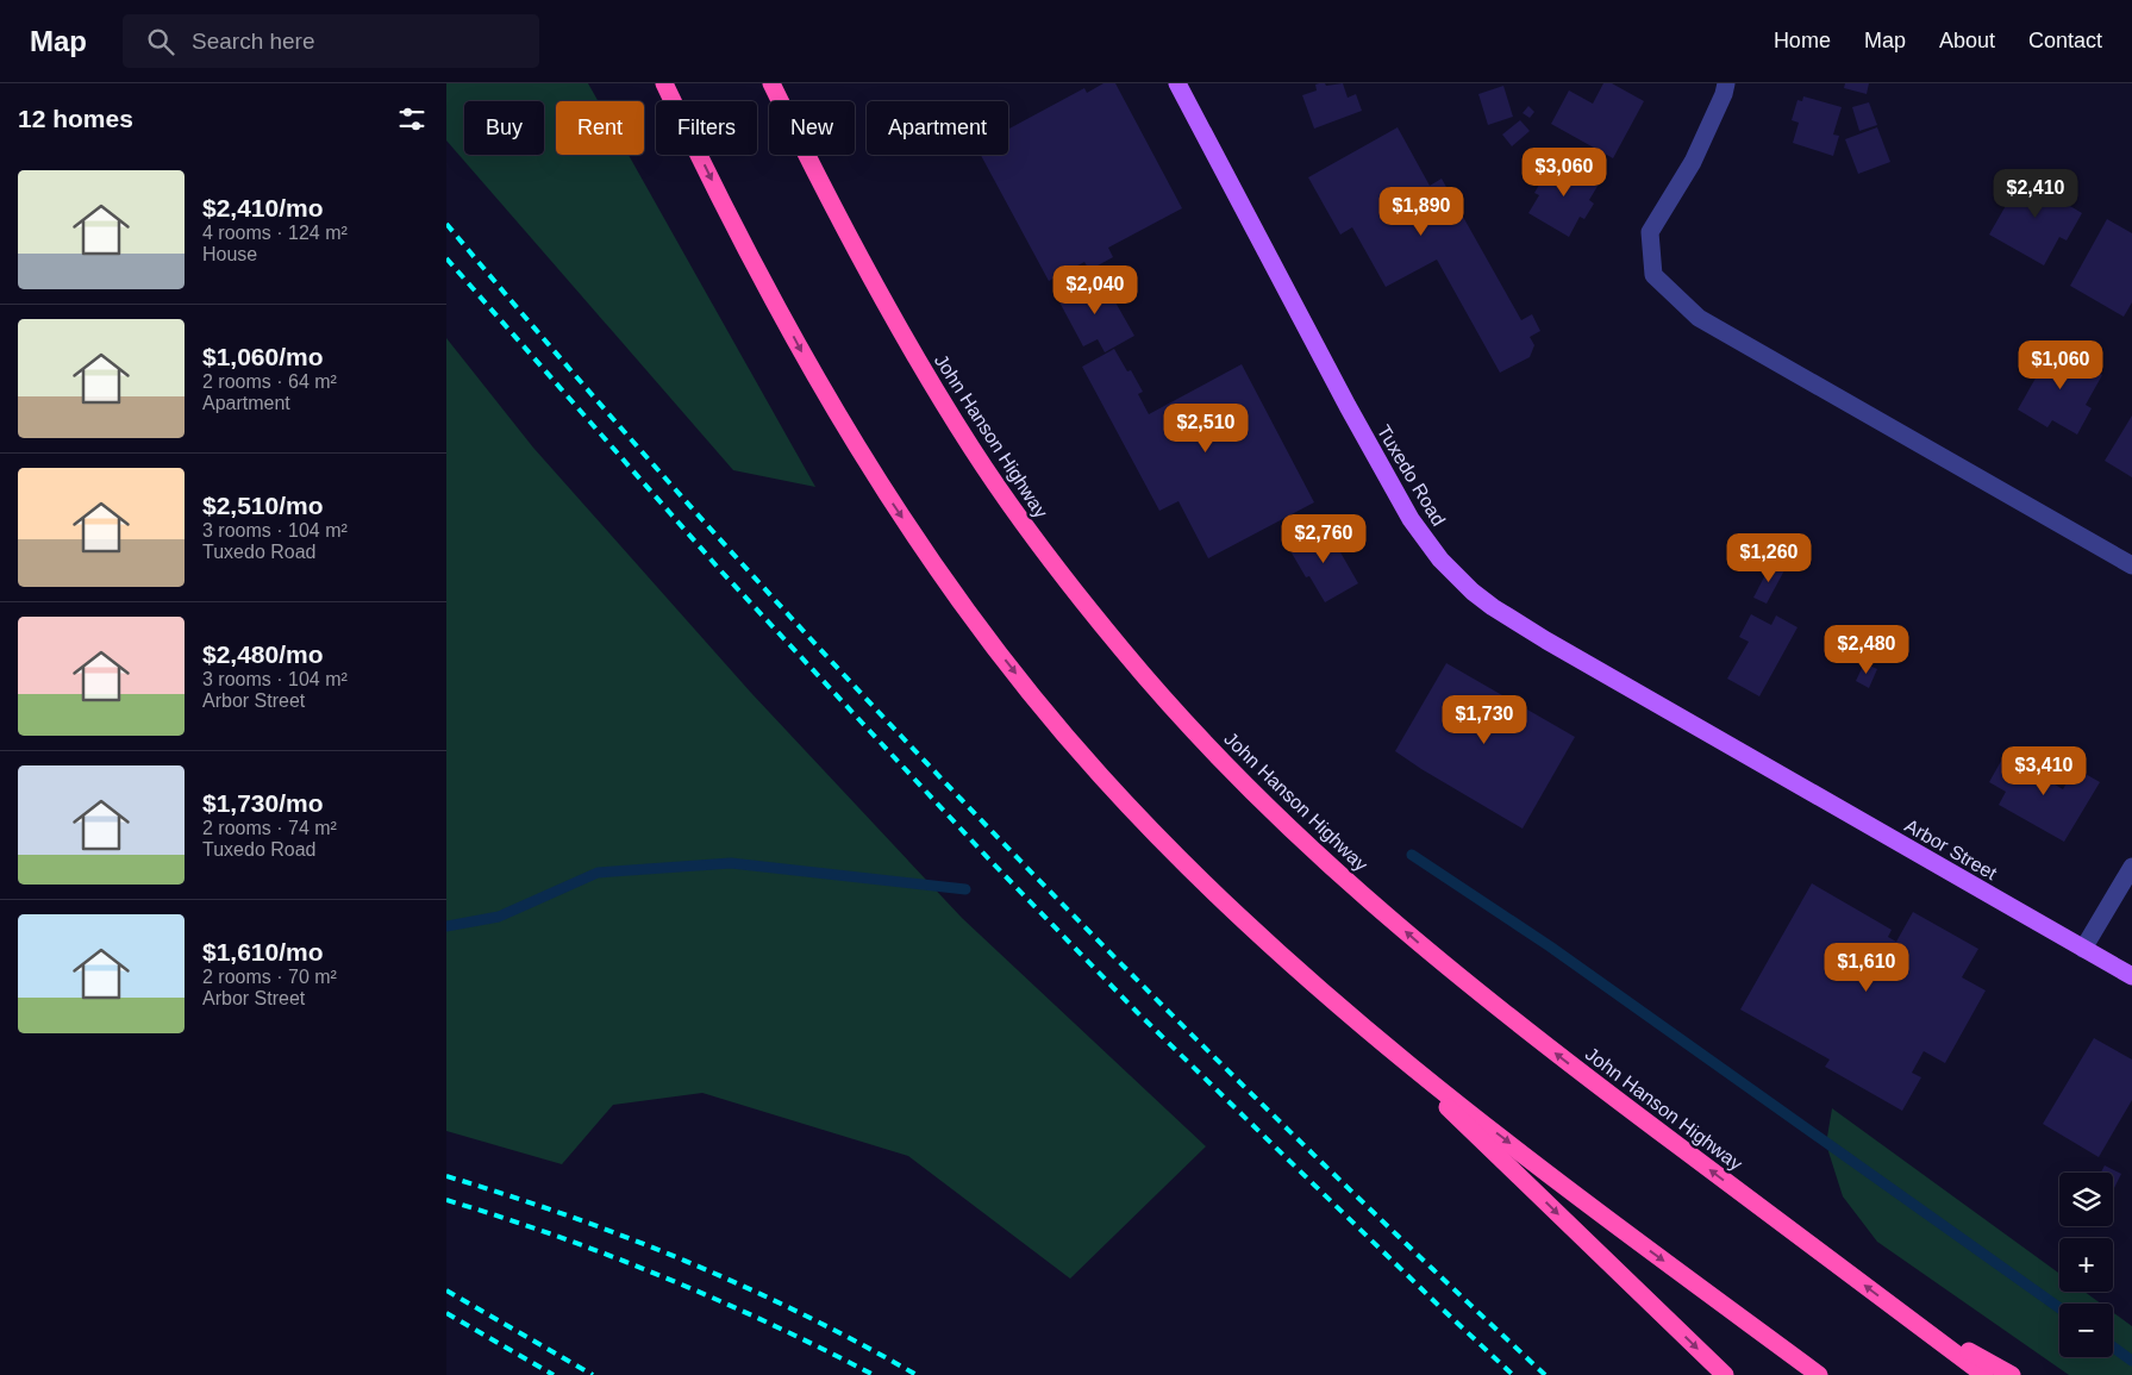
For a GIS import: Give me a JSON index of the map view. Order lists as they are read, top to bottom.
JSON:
{
  "streets": {
    "highway": ["John Hanson Highway"],
    "main road": ["Tuxedo Road", "Arbor Street"]
  },
  "crossings": [
    ["Tuxedo Road", "Arbor Street"]
  ],
  "page": {
    "header": "Map",
    "search": "Search here",
    "nav": [
      "Home",
      "Map",
      "About",
      "Contact"
    ],
    "heading": "12 homes",
    "chip": [
      "Buy",
      "Rent",
      "Filters",
      "New",
      "Apartment"
    ],
    "price": [
      "$3,060",
      "$2,410",
      "$1,890",
      "$2,040",
      "$1,060",
      "$2,510",
      "$2,760",
      "$1,260",
      "$2,480",
      "$1,730",
      "$3,410",
      "$1,610"
    ],
    "list": [
      {
        "name": "$2,410/mo",
        "note": "4 rooms · 124 m² · House"
      },
      {
        "name": "$1,060/mo",
        "note": "2 rooms · 64 m² · Apartment"
      },
      {
        "name": "$2,510/mo",
        "note": "3 rooms · 104 m² · Tuxedo Road"
      },
      {
        "name": "$2,480/mo",
        "note": "3 rooms · 104 m² · Arbor Street"
      },
      {
        "name": "$1,730/mo",
        "note": "2 rooms · 74 m² · Tuxedo Road"
      },
      {
        "name": "$1,610/mo",
        "note": "2 rooms · 70 m² · Arbor Street"
      }
    ],
    "map_buttons": ["+", "−"]
  }
}
